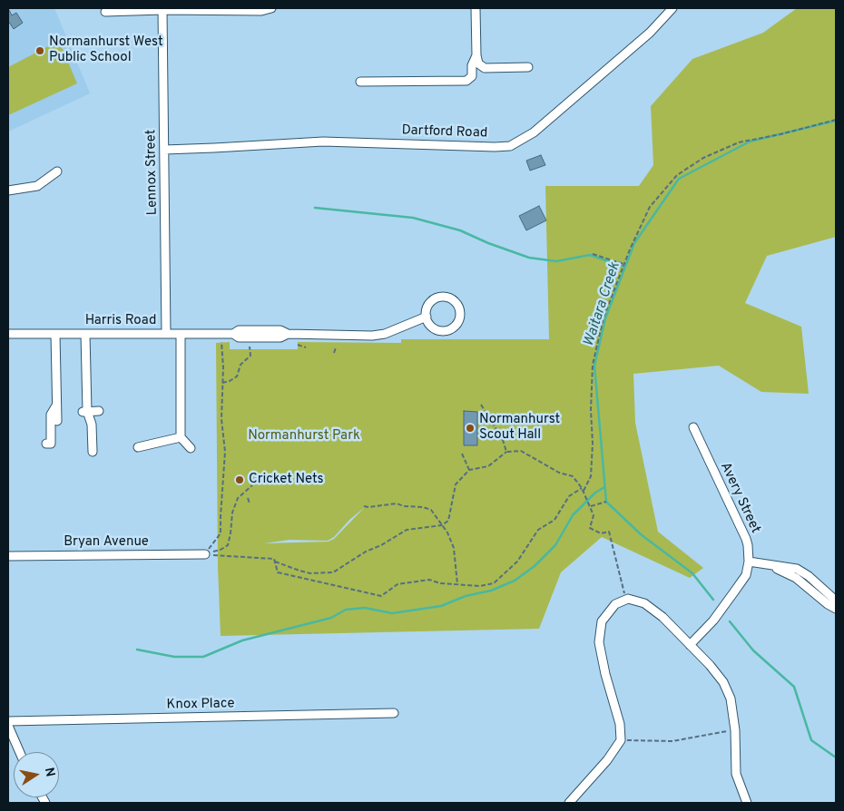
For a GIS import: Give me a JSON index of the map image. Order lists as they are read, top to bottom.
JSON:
{
  "streets": {
    "street": [
      "Dartford Road",
      "Lennox Street",
      "Harris Road",
      "Avery Street",
      "Bryan Avenue",
      "Knox Place"
    ]
  },
  "crossings": [
    ["Dartford Road", "Lennox Street"],
    ["Lennox Street", "Harris Road"]
  ],
  "water": ["Waitara Creek"],
  "parks": ["Normanhurst Park"],
  "places": ["Normanhurst West Public School", "Normanhurst Scout Hall", "Cricket Nets"],
  "north": "right"
}
